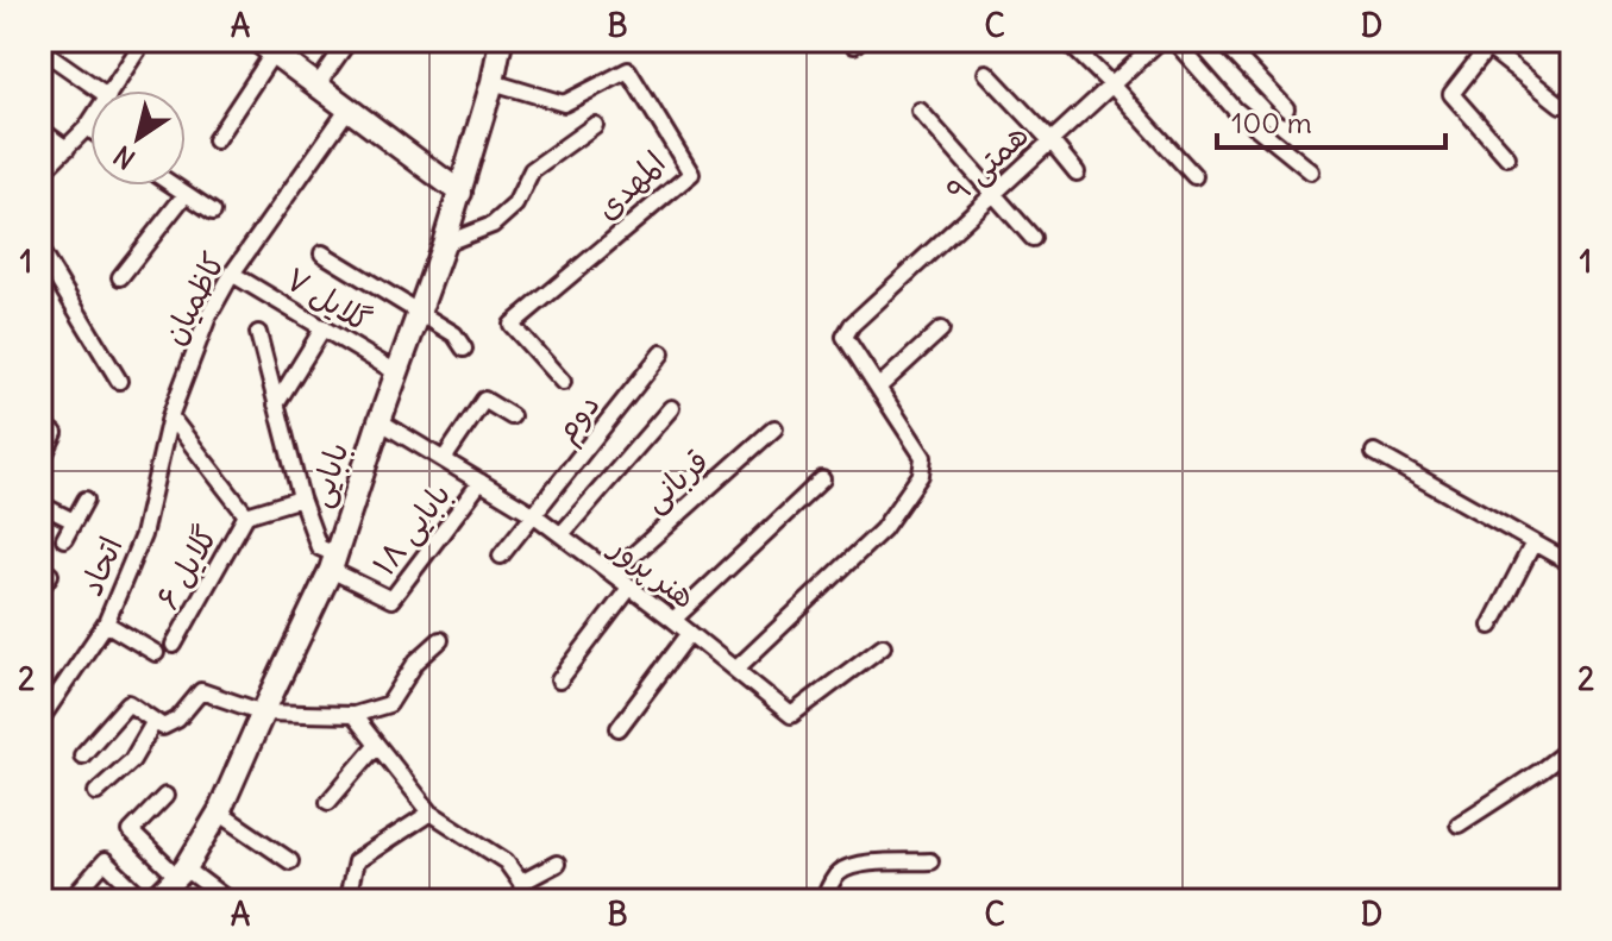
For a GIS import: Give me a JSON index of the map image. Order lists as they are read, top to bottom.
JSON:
{
  "streets": {
    "main road": ["بابایی"],
    "street": [
      "همتی ۹",
      "المهدی",
      "کاظمیان",
      "گلایل ۷",
      "دوم",
      "قربانی",
      "بابایی ۱۸",
      "اتحاد",
      "گلایل ۶",
      "هنر پرور"
    ]
  },
  "crossings": [
    ["المهدی", "بابایی"],
    ["کاظمیان", "گلایل ۷"],
    ["کاظمیان", "اتحاد"],
    ["گلایل ۷", "بابایی"],
    ["دوم", "هنر پرور"],
    ["بابایی", "بابایی ۱۸"],
    ["بابایی", "هنر پرور"],
    ["قربانی", "هنر پرور"],
    ["بابایی ۱۸", "هنر پرور"]
  ],
  "scale_bar": "100 m",
  "north": "bottom left",
  "grid": {
    "columns": [
      "A",
      "B",
      "C",
      "D"
    ],
    "rows": ["1", "2"]
  }
}
